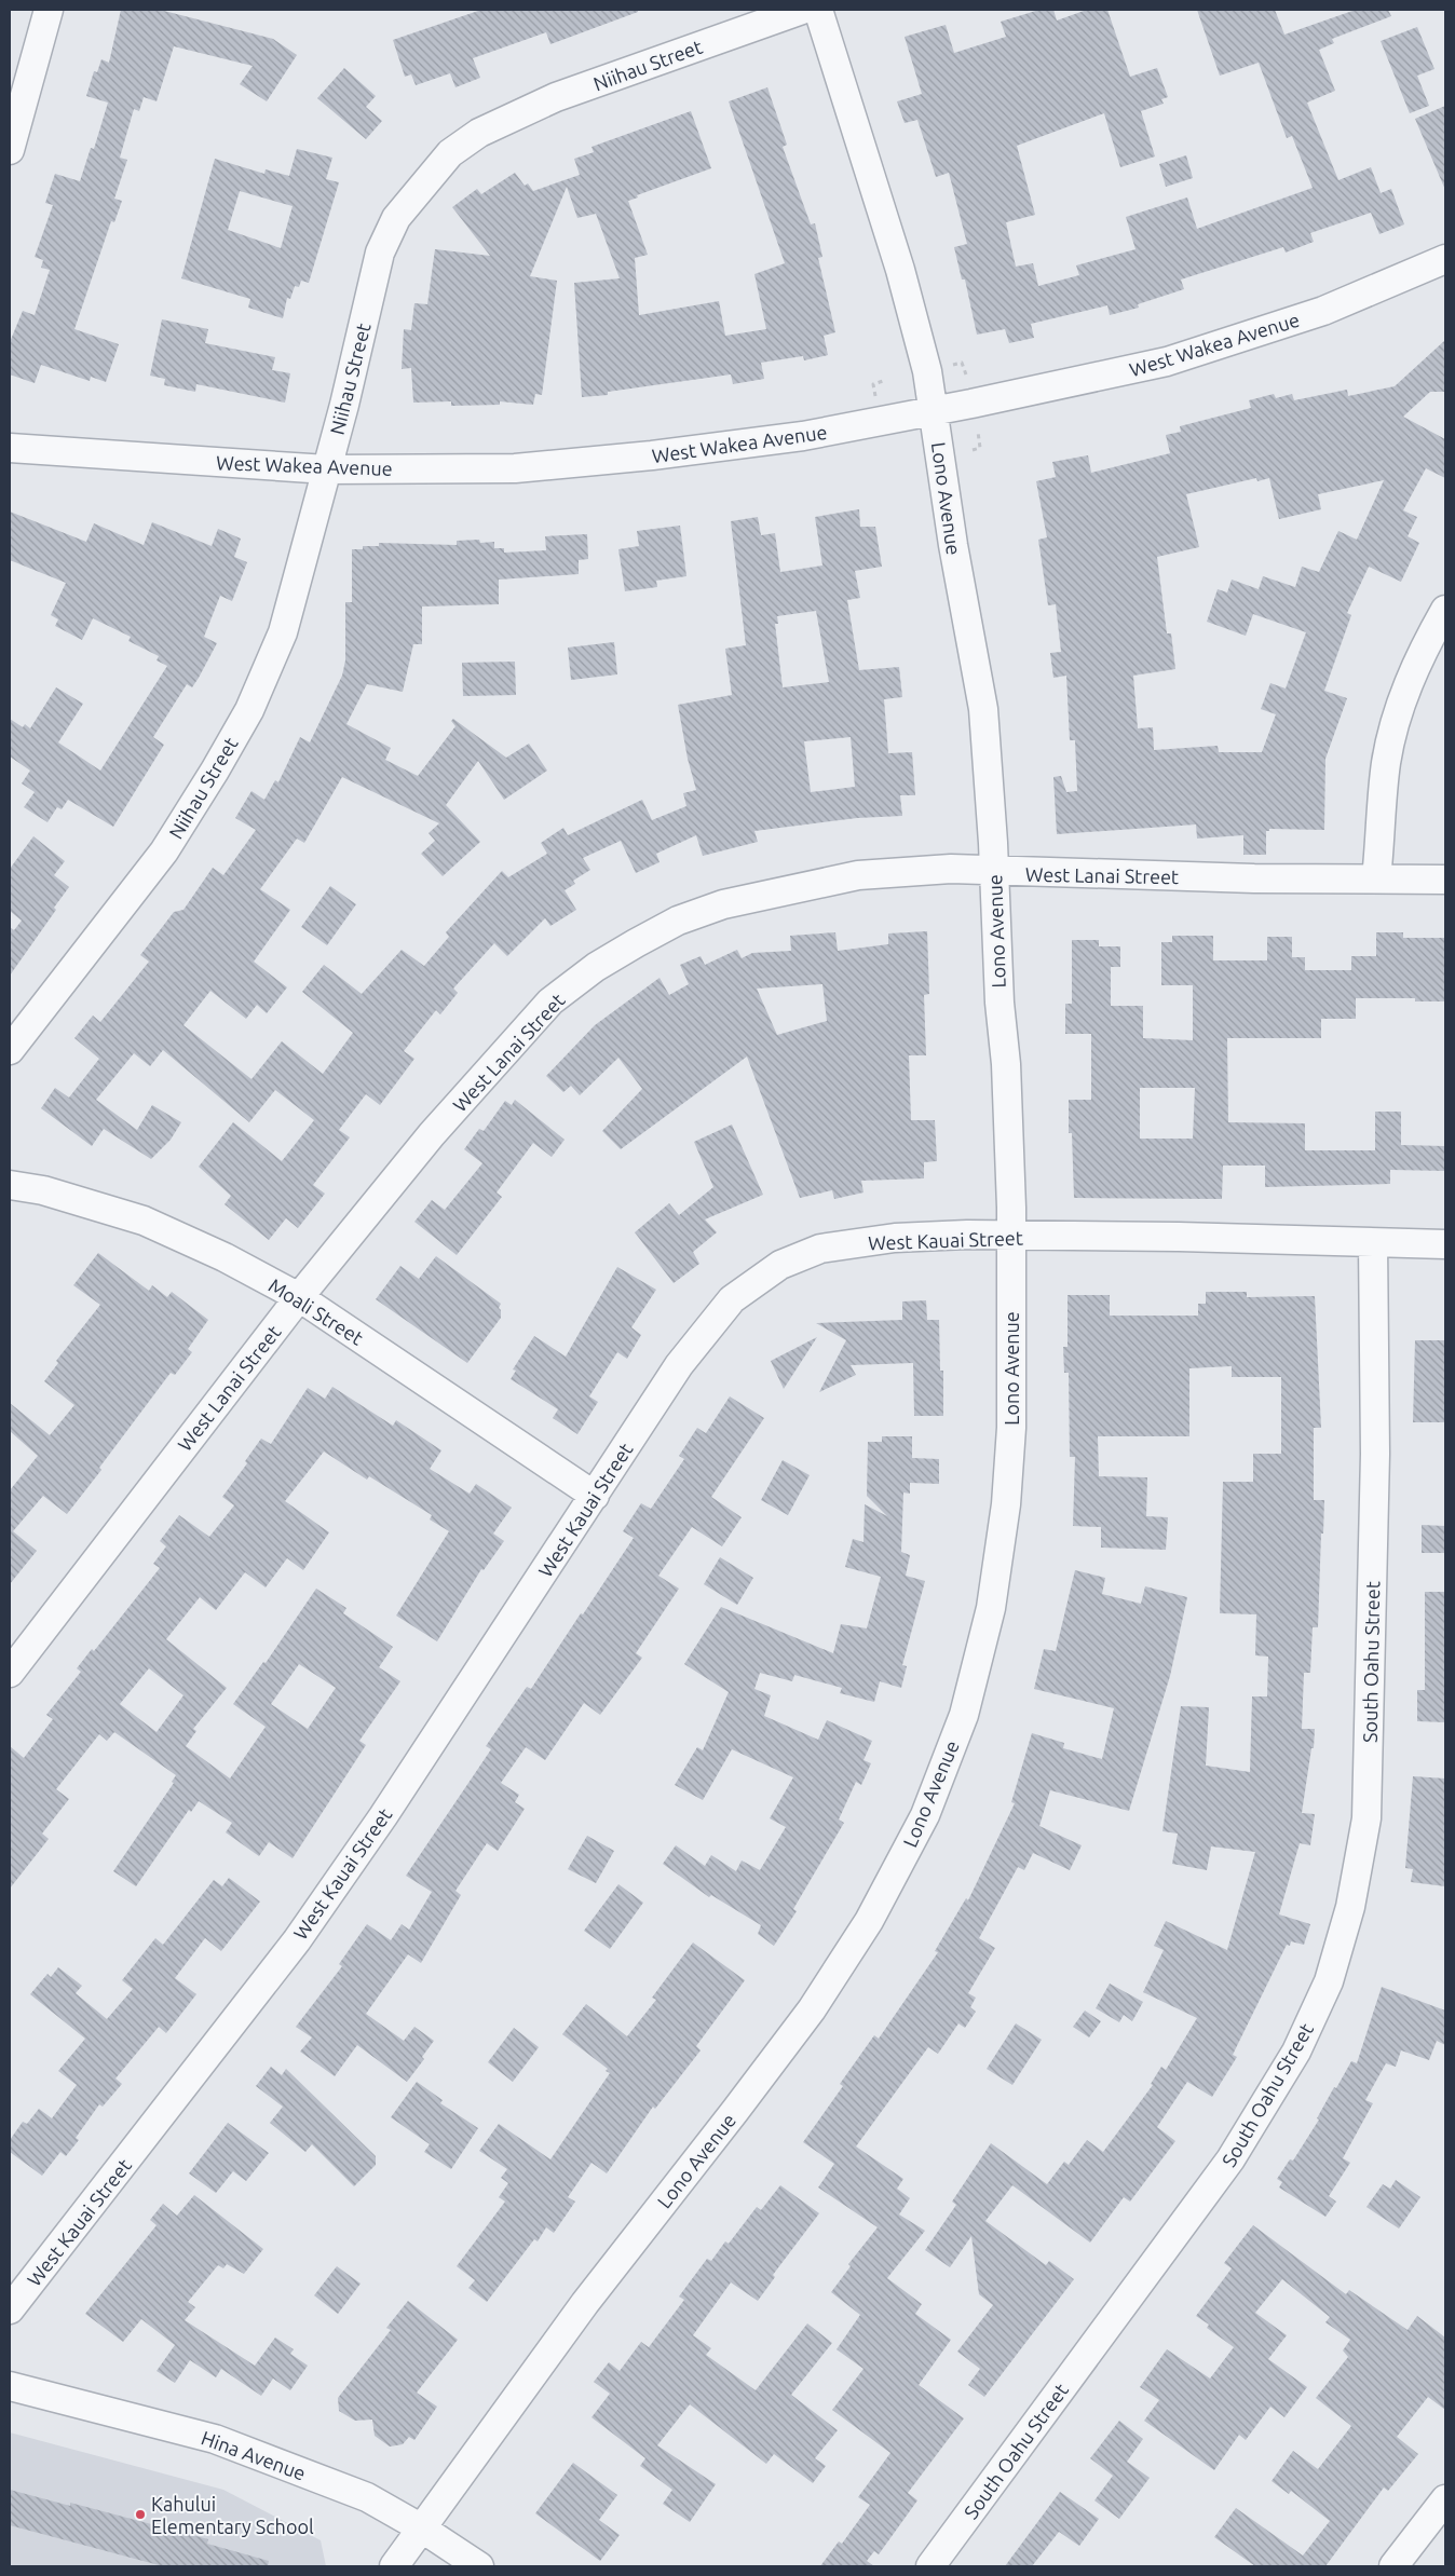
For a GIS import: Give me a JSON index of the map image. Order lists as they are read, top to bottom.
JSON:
{
  "streets": {
    "street": [
      "Niihau Street",
      "West Wakea Avenue",
      "Lono Avenue",
      "West Lanai Street",
      "West Kauai Street",
      "Moali Street",
      "South Oahu Street",
      "Hina Avenue"
    ]
  },
  "crossings": [
    ["Niihau Street", "West Wakea Avenue"],
    ["West Wakea Avenue", "Lono Avenue"],
    ["Lono Avenue", "West Lanai Street"],
    ["Lono Avenue", "West Kauai Street"],
    ["Lono Avenue", "Hina Avenue"],
    ["West Lanai Street", "Moali Street"],
    ["West Kauai Street", "Moali Street"],
    ["West Kauai Street", "South Oahu Street"]
  ],
  "places": ["Kahului Elementary School"]
}
